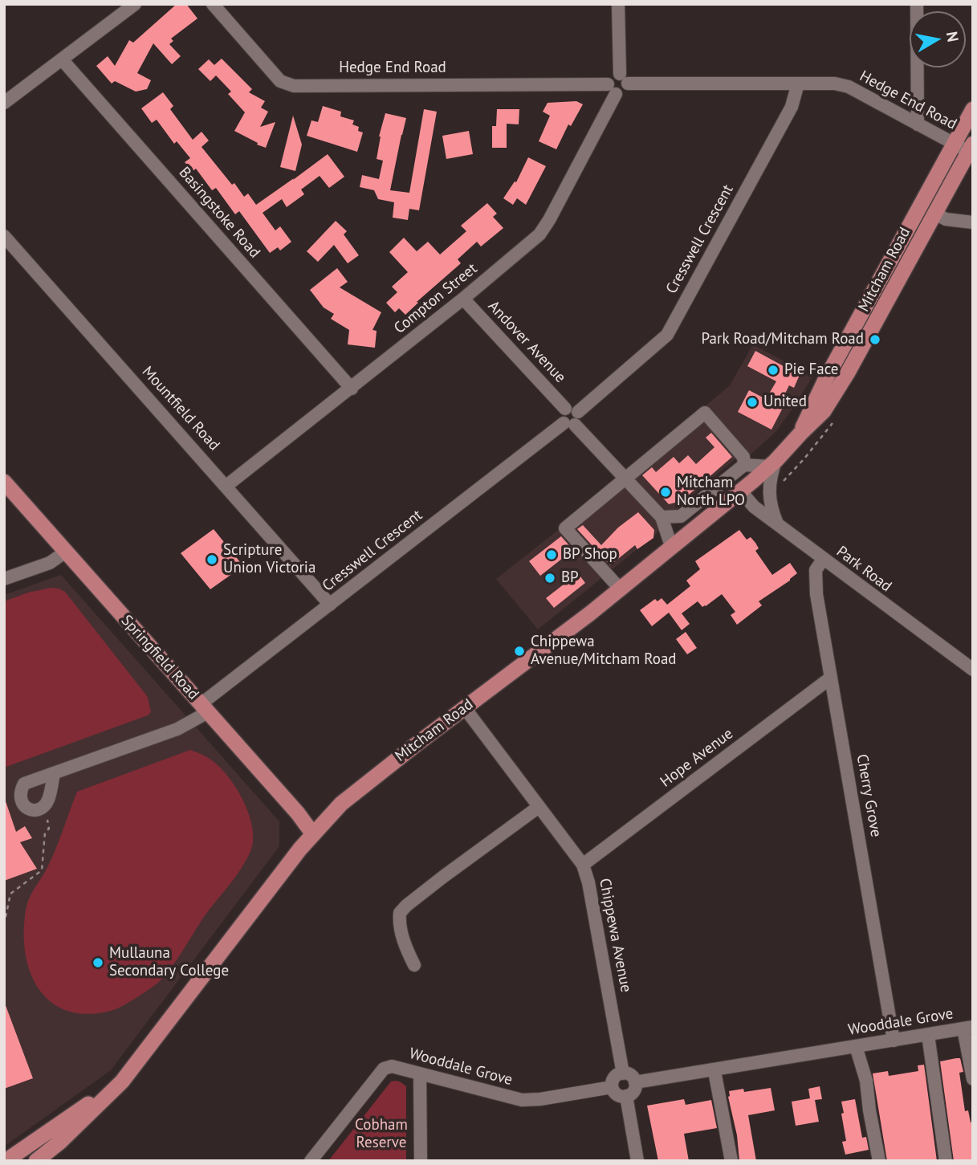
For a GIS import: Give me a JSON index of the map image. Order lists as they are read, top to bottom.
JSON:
{
  "streets": {
    "main road": ["Mitcham Road", "Springfield Road"],
    "street": [
      "Hedge End Road",
      "Basingstoke Road",
      "Cresswell Crescent",
      "Compton Street",
      "Andover Avenue",
      "Mountfield Road",
      "Park Road",
      "Hope Avenue",
      "Cherry Grove",
      "Chippewa Avenue",
      "Wooddale Grove"
    ]
  },
  "crossings": [
    ["Hedge End Road", "Cresswell Crescent"],
    ["Hedge End Road", "Mitcham Road"],
    ["Hedge End Road", "Compton Street"],
    ["Basingstoke Road", "Compton Street"],
    ["Cresswell Crescent", "Andover Avenue"],
    ["Cresswell Crescent", "Mountfield Road"],
    ["Cresswell Crescent", "Springfield Road"],
    ["Mitcham Road", "Andover Avenue"],
    ["Mitcham Road", "Park Road"],
    ["Mitcham Road", "Springfield Road"],
    ["Mitcham Road", "Chippewa Avenue"],
    ["Compton Street", "Andover Avenue"],
    ["Compton Street", "Mountfield Road"],
    ["Park Road", "Cherry Grove"],
    ["Hope Avenue", "Cherry Grove"],
    ["Hope Avenue", "Chippewa Avenue"],
    ["Cherry Grove", "Wooddale Grove"],
    ["Chippewa Avenue", "Wooddale Grove"]
  ],
  "parks": ["Cobham Reserve"],
  "places": [
    "Park Road/Mitcham Road",
    "Pie Face",
    "United",
    "Mitcham North LPO",
    "BP Shop",
    "Scripture Union Victoria",
    "BP",
    "Chippewa Avenue/Mitcham Road",
    "Mullauna Secondary College"
  ],
  "north": "right"
}
